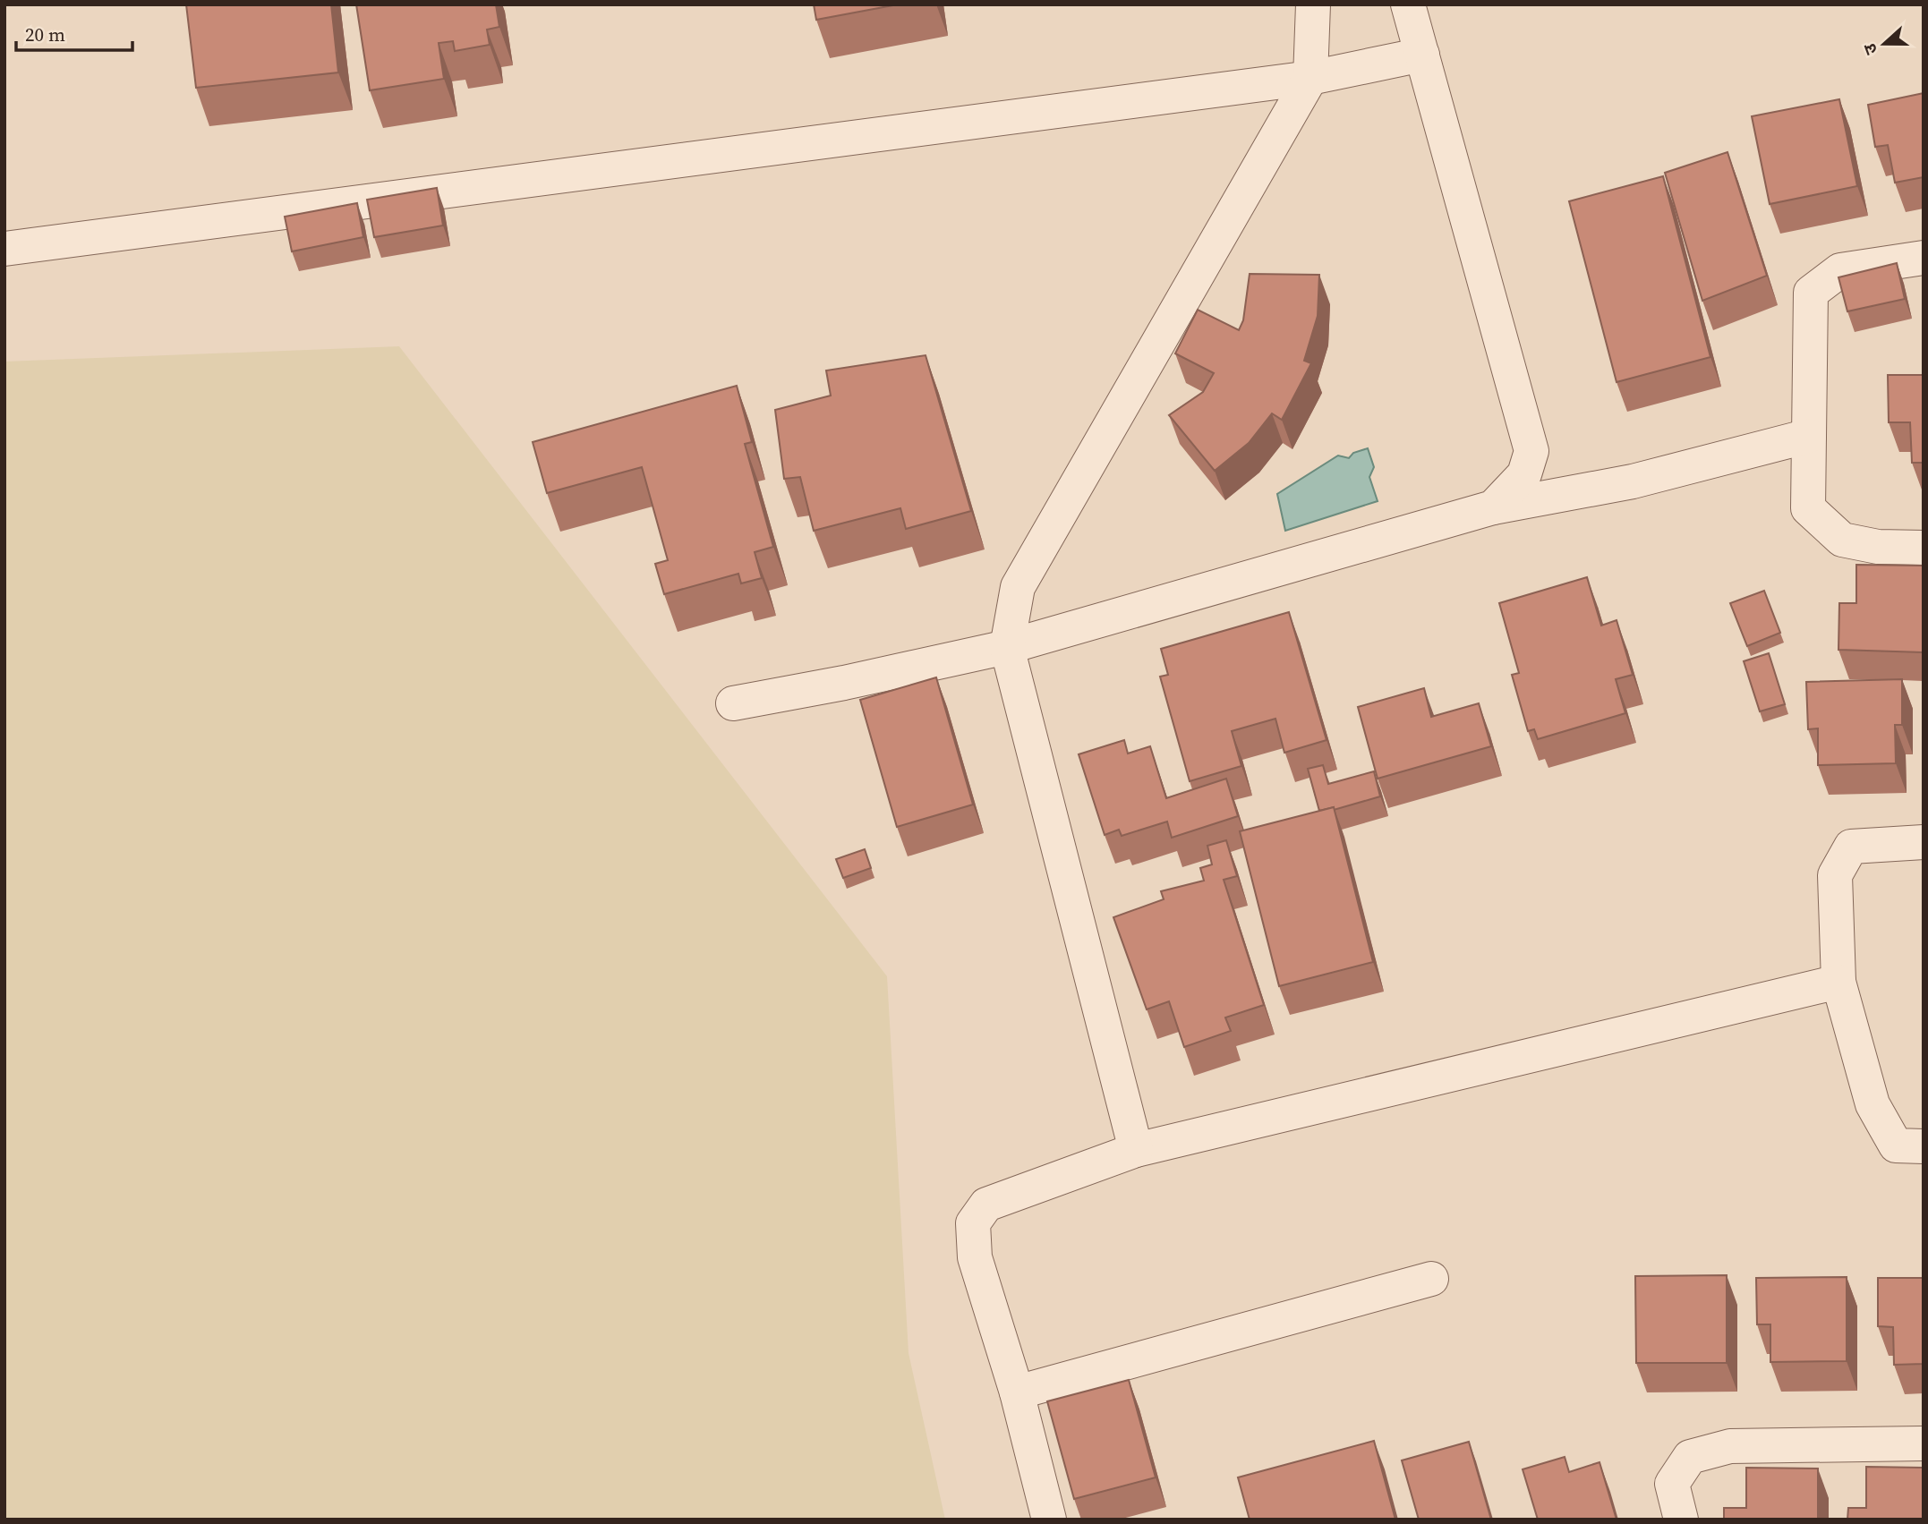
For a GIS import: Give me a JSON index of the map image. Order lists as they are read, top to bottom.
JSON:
{
  "scale_bar": "20 m",
  "north": "left"
}
